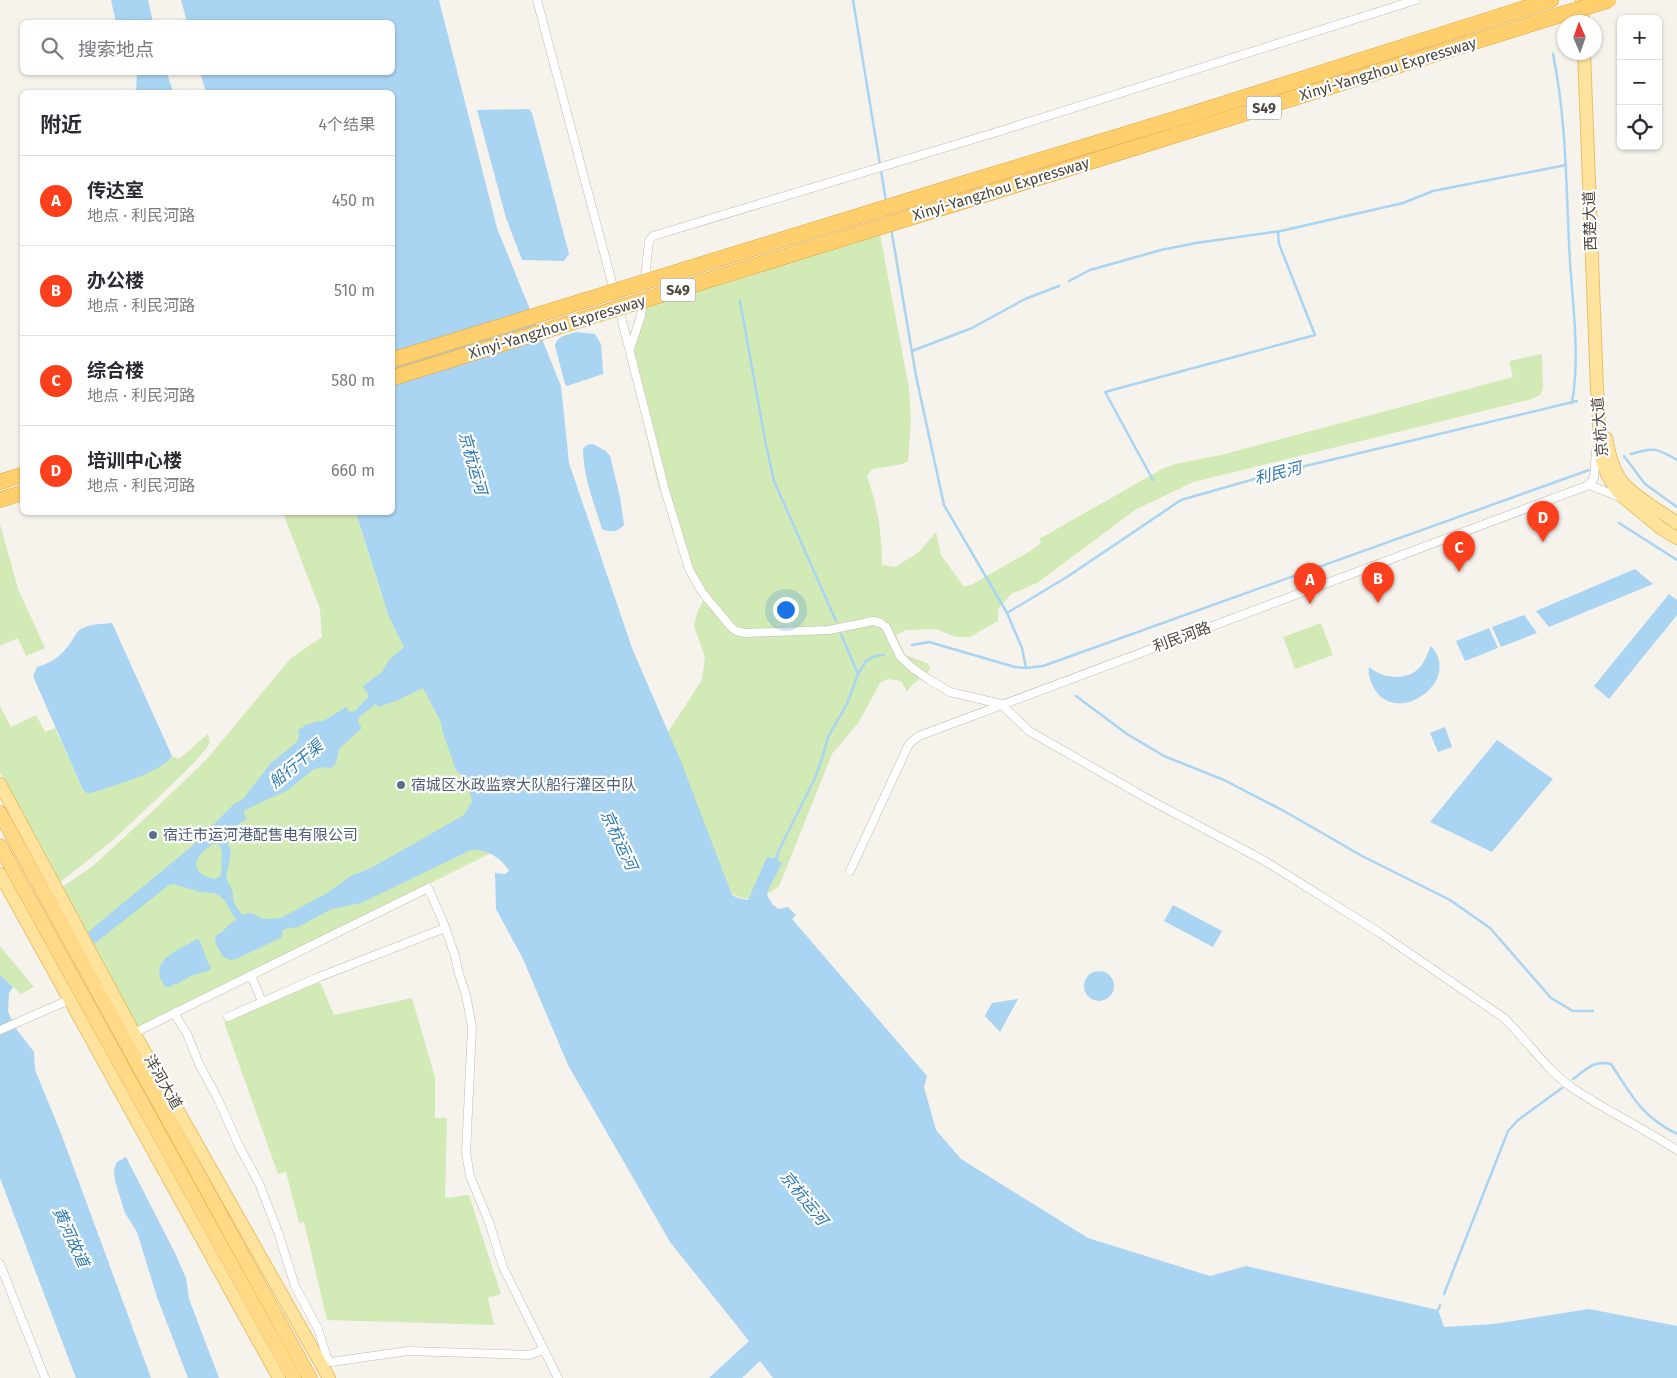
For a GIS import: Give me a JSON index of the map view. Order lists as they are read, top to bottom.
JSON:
{
  "streets": {
    "highway": ["Xinyi-Yangzhou Expressway", "S49", "洋河大道"],
    "main road": ["西楚大道", "京杭大道"],
    "street": ["利民河路"]
  },
  "crossings": [
    ["西楚大道", "京杭大道"]
  ],
  "water": [
    "京杭运河",
    "利民河",
    "船行干渠",
    "黄河故道"
  ],
  "places": ["宿城区水政监察大队船行灌区中队", "宿迁市运河港配售电有限公司"],
  "north": "top",
  "page": {
    "map_buttons": ["+", "−"],
    "search": "搜索地点",
    "heading": ["附近", "4个结果"],
    "list": [
      {
        "mark": "A",
        "name": "传达室",
        "note": "地点 · 利民河路",
        "value": "450 m"
      },
      {
        "mark": "B",
        "name": "办公楼",
        "note": "地点 · 利民河路",
        "value": "510 m"
      },
      {
        "mark": "C",
        "name": "综合楼",
        "note": "地点 · 利民河路",
        "value": "580 m"
      },
      {
        "mark": "D",
        "name": "培训中心楼",
        "note": "地点 · 利民河路",
        "value": "660 m"
      }
    ],
    "pins": [
      "D",
      "C",
      "B",
      "A"
    ]
  }
}
